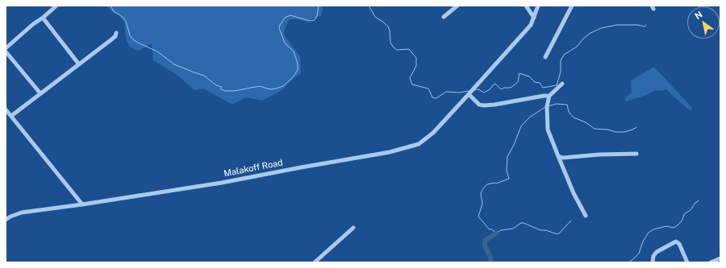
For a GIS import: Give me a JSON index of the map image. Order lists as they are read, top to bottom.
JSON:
{
  "streets": {
    "street": ["Malakoff Road"]
  },
  "north": "top left"
}
